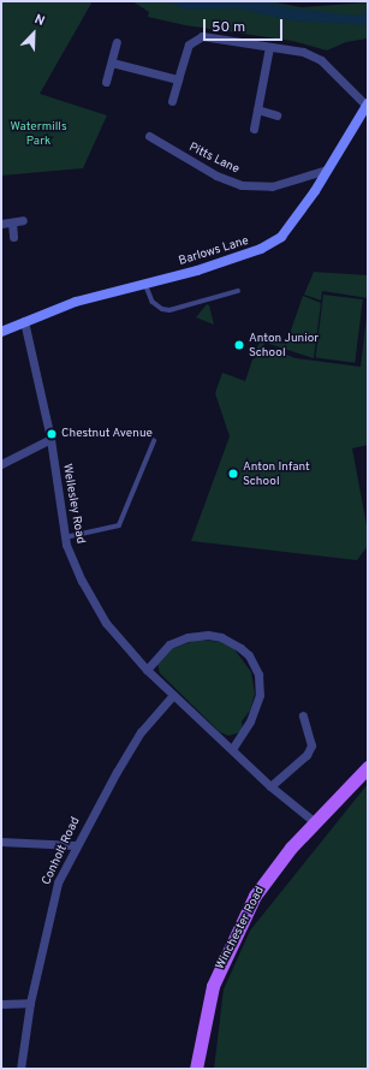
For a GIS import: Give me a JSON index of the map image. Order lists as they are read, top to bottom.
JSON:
{
  "streets": {
    "main road": ["Winchester Road"],
    "street": [
      "Pitts Lane",
      "Barlows Lane",
      "Wellesley Road",
      "Conholt Road"
    ]
  },
  "crossings": [
    ["Pitts Lane", "Barlows Lane"],
    ["Barlows Lane", "Wellesley Road"],
    ["Wellesley Road", "Conholt Road"],
    ["Wellesley Road", "Winchester Road"]
  ],
  "parks": ["Watermills Park"],
  "places": ["Anton Junior School", "Chestnut Avenue", "Anton Infant School"],
  "scale_bar": "50 m",
  "north": "top right"
}
